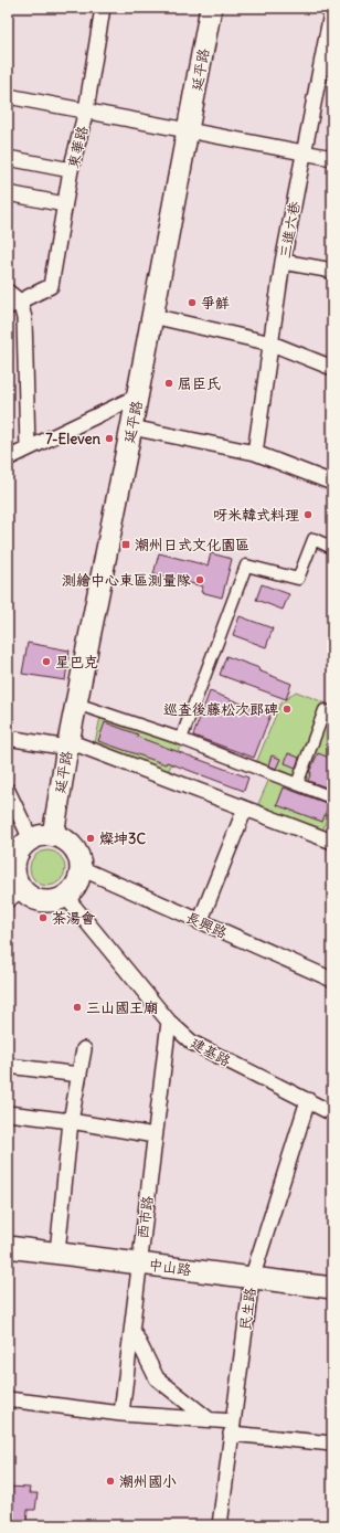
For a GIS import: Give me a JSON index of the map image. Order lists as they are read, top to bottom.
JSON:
{
  "streets": {
    "main road": ["延平路", "中山路"],
    "street": [
      "東華路",
      "三進六巷",
      "長興路",
      "建基路",
      "西市路",
      "民生路"
    ]
  },
  "crossings": [
    ["延平路", "長興路"],
    ["延平路", "建基路"],
    ["長興路", "建基路"],
    ["建基路", "西市路"],
    ["建基路", "民生路"],
    ["西市路", "中山路"],
    ["中山路", "民生路"]
  ],
  "places": {
    "other": [
      "爭鮮",
      "屈臣氏",
      "7-Eleven",
      "呀米韓式料理",
      "測繪中心東區測量隊",
      "星巴克",
      "巡查後藤松次郎碑",
      "燦坤3C",
      "茶湯會",
      "三山國王廟",
      "潮州國小"
    ],
    "transit": ["潮州日式文化園區"]
  }
}
